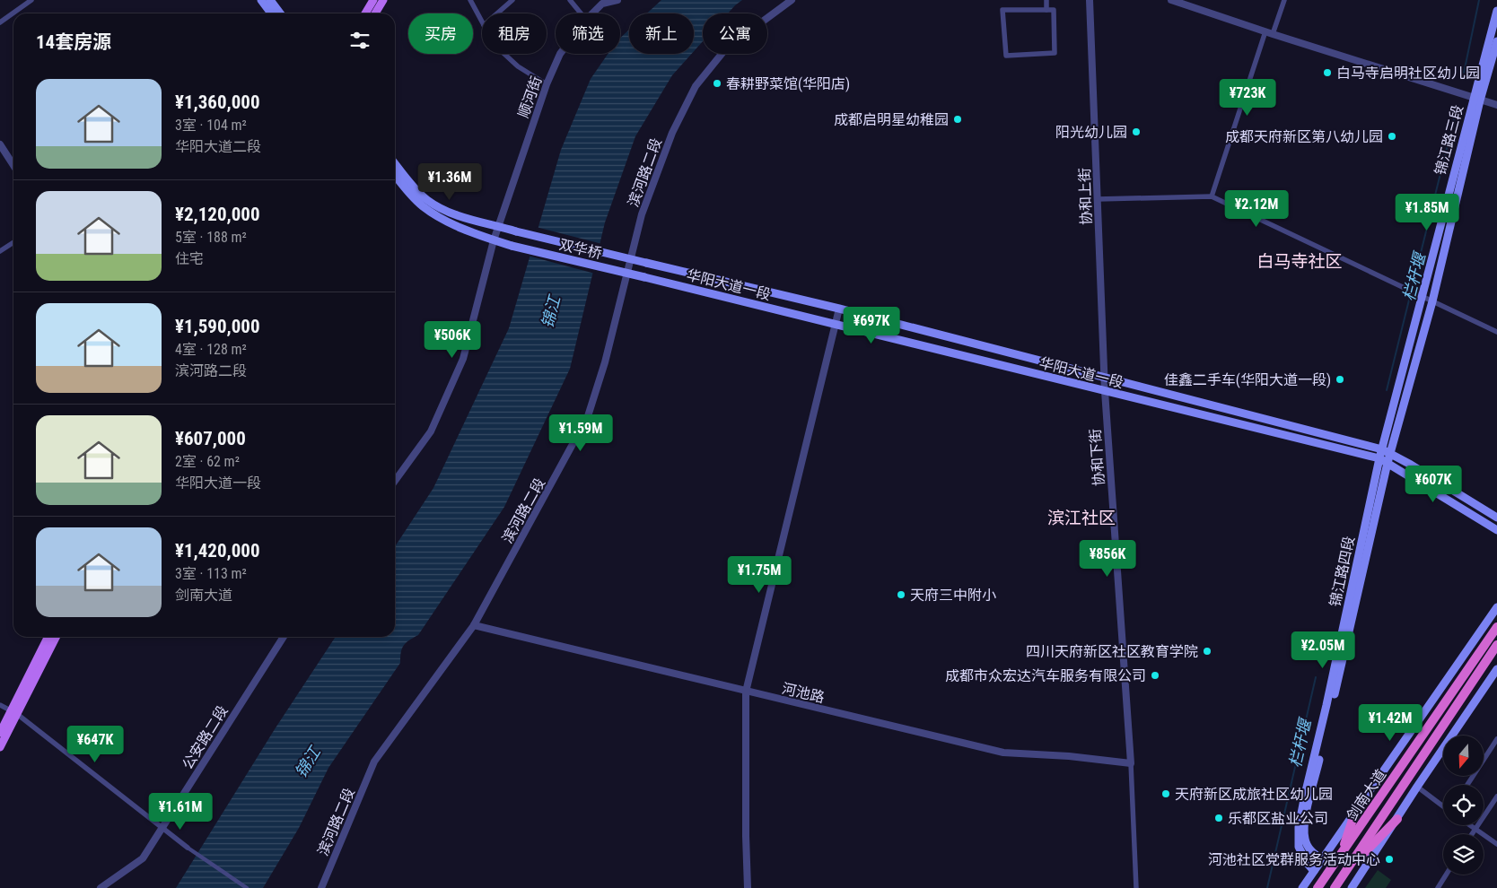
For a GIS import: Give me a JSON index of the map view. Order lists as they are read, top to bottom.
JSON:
{
  "streets": {
    "highway": ["剑南大道"],
    "main road": [
      "锦江路三段",
      "双华桥",
      "华阳大道一段",
      "锦江路四段"
    ],
    "street": [
      "顺河街",
      "滨河路二段",
      "协和上街",
      "协和下街",
      "河池路",
      "公安路二段"
    ]
  },
  "crossings": [
    ["顺河街", "华阳大道一段"],
    ["锦江路三段", "华阳大道一段"],
    ["锦江路三段", "锦江路四段"],
    ["滨河路二段", "河池路"],
    ["协和上街", "华阳大道一段"],
    ["协和上街", "协和下街"],
    ["双华桥", "华阳大道一段"],
    ["华阳大道一段", "协和下街"],
    ["华阳大道一段", "锦江路四段"],
    ["协和下街", "河池路"]
  ],
  "districts": ["白马寺社区", "滨江社区"],
  "water": ["栏杆堰", "锦江"],
  "places": [
    "白马寺启明社区幼儿园",
    "春耕野菜馆(华阳店)",
    "成都启明星幼稚园",
    "阳光幼儿园",
    "成都天府新区第八幼儿园",
    "佳鑫二手车(华阳大道一段)",
    "天府三中附小",
    "四川天府新区社区教育学院",
    "成都市众宏达汽车服务有限公司",
    "天府新区成旅社区幼儿园",
    "乐都区盐业公司",
    "河池社区党群服务活动中心"
  ],
  "north": "bottom",
  "page": {
    "chip": [
      "买房",
      "租房",
      "筛选",
      "新上",
      "公寓"
    ],
    "heading": "14套房源",
    "list": [
      {
        "name": "¥1,360,000",
        "note": "3室 · 104 m² · 华阳大道二段"
      },
      {
        "name": "¥2,120,000",
        "note": "5室 · 188 m² · 住宅"
      },
      {
        "name": "¥1,590,000",
        "note": "4室 · 128 m² · 滨河路二段"
      },
      {
        "name": "¥607,000",
        "note": "2室 · 62 m² · 华阳大道一段"
      },
      {
        "name": "¥1,420,000",
        "note": "3室 · 113 m² · 剑南大道"
      }
    ],
    "price": [
      "¥723K",
      "¥1.36M",
      "¥2.12M",
      "¥1.85M",
      "¥697K",
      "¥506K",
      "¥1.59M",
      "¥607K",
      "¥856K",
      "¥1.75M",
      "¥2.05M",
      "¥1.42M",
      "¥647K",
      "¥1.61M"
    ]
  }
}
